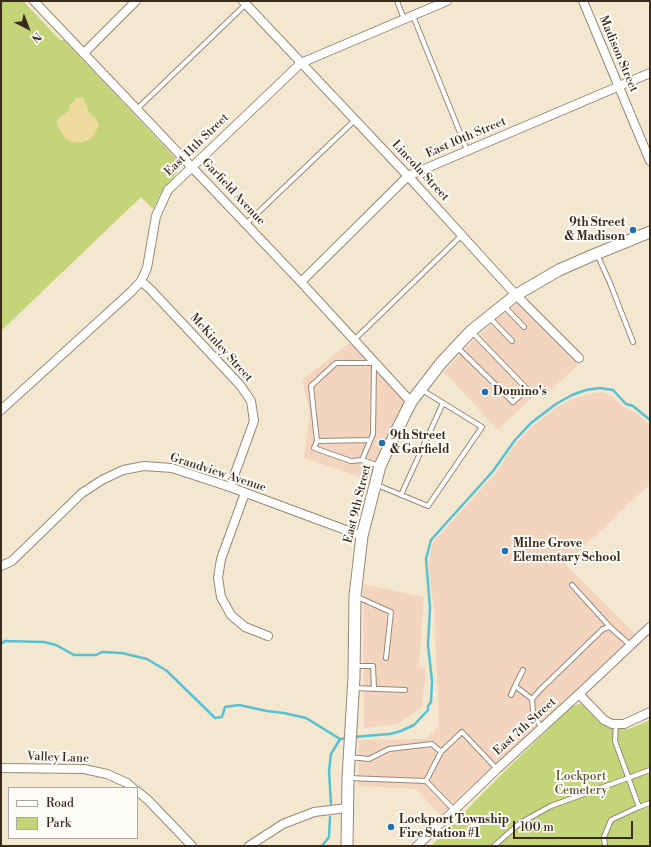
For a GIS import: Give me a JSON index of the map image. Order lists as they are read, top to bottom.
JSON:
{
  "streets": {
    "main road": ["East 9th Street"],
    "street": [
      "Madison Street",
      "East 10th Street",
      "East 11th Street",
      "Lincoln Street",
      "Garfield Avenue",
      "McKinley Street",
      "Grandview Avenue",
      "East 7th Street",
      "Valley Lane"
    ]
  },
  "crossings": [
    ["Madison Street", "East 10th Street"],
    ["East 10th Street", "Lincoln Street"],
    ["East 10th Street", "Garfield Avenue"],
    ["East 11th Street", "Lincoln Street"],
    ["East 11th Street", "Garfield Avenue"],
    ["East 11th Street", "McKinley Street"],
    ["Lincoln Street", "East 9th Street"],
    ["Garfield Avenue", "East 9th Street"],
    ["McKinley Street", "Grandview Avenue"],
    ["Grandview Avenue", "East 9th Street"]
  ],
  "parks": ["Lockport Cemetery"],
  "places": [
    "9th Street & Madison",
    "Domino's",
    "9th Street & Garfield",
    "Milne Grove Elementary School",
    "Lockport Township Fire Station #1"
  ],
  "legend": ["Road", "Park"],
  "scale_bar": "100 m",
  "north": "bottom right"
}
